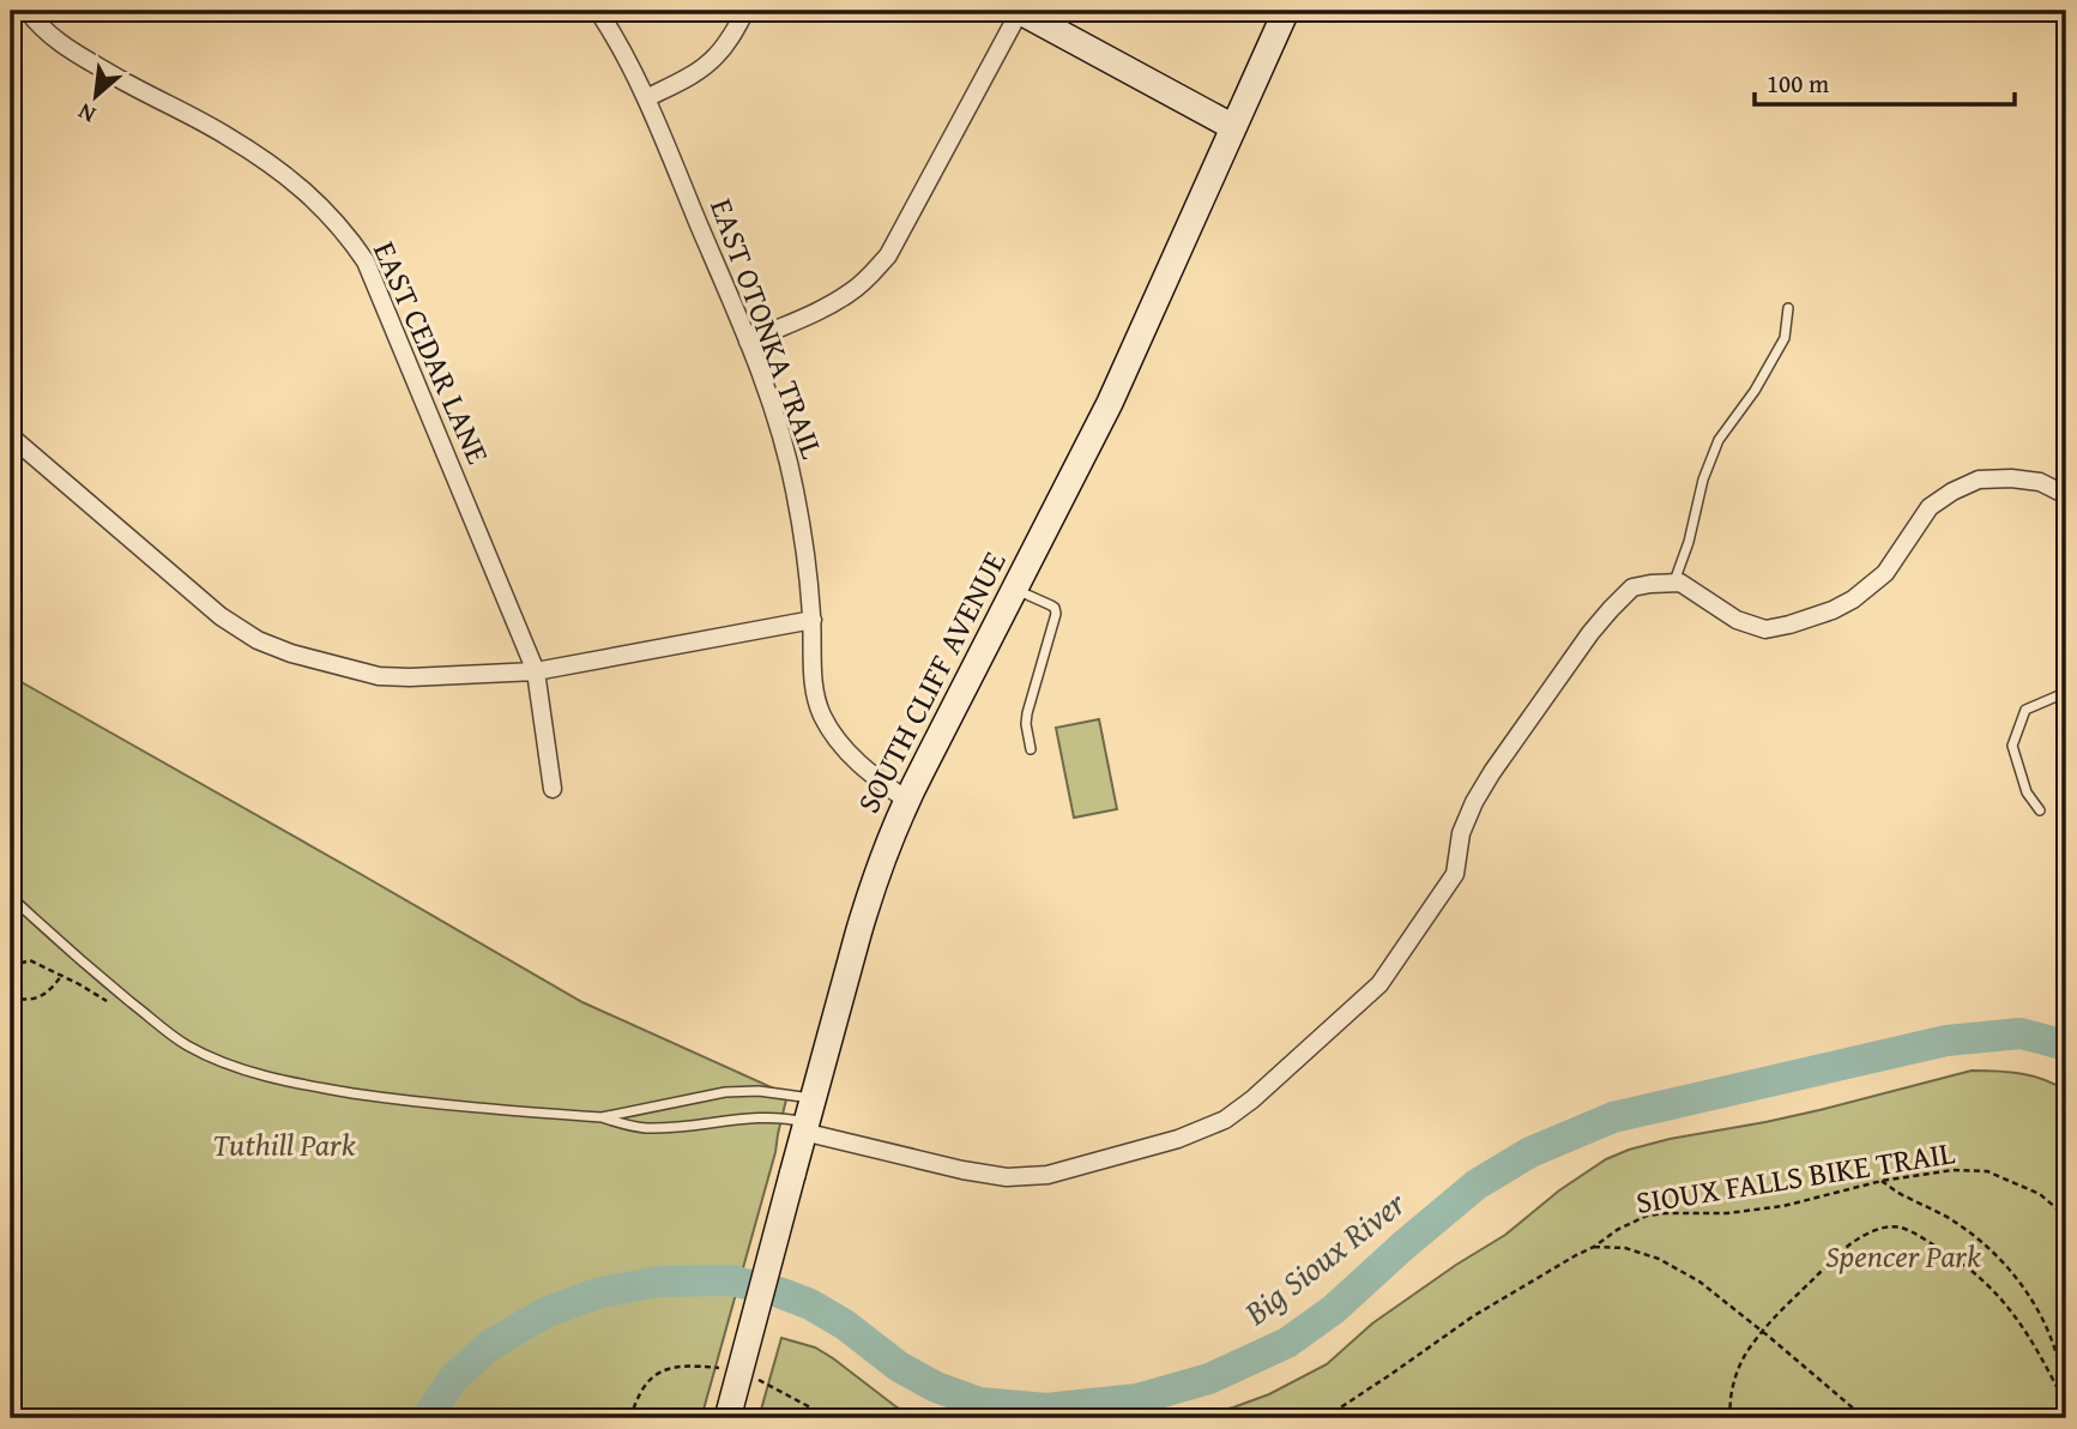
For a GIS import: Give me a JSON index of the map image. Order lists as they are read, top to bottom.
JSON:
{
  "streets": {
    "main road": ["SOUTH CLIFF AVENUE"],
    "street": ["EAST OTONKA TRAIL", "EAST CEDAR LANE"],
    "path": ["SIOUX FALLS BIKE TRAIL"]
  },
  "crossings": [
    ["EAST OTONKA TRAIL", "SOUTH CLIFF AVENUE"]
  ],
  "water": ["Big Sioux River"],
  "parks": ["Tuthill Park", "Spencer Park"],
  "scale_bar": "100 m",
  "north": "bottom left"
}
